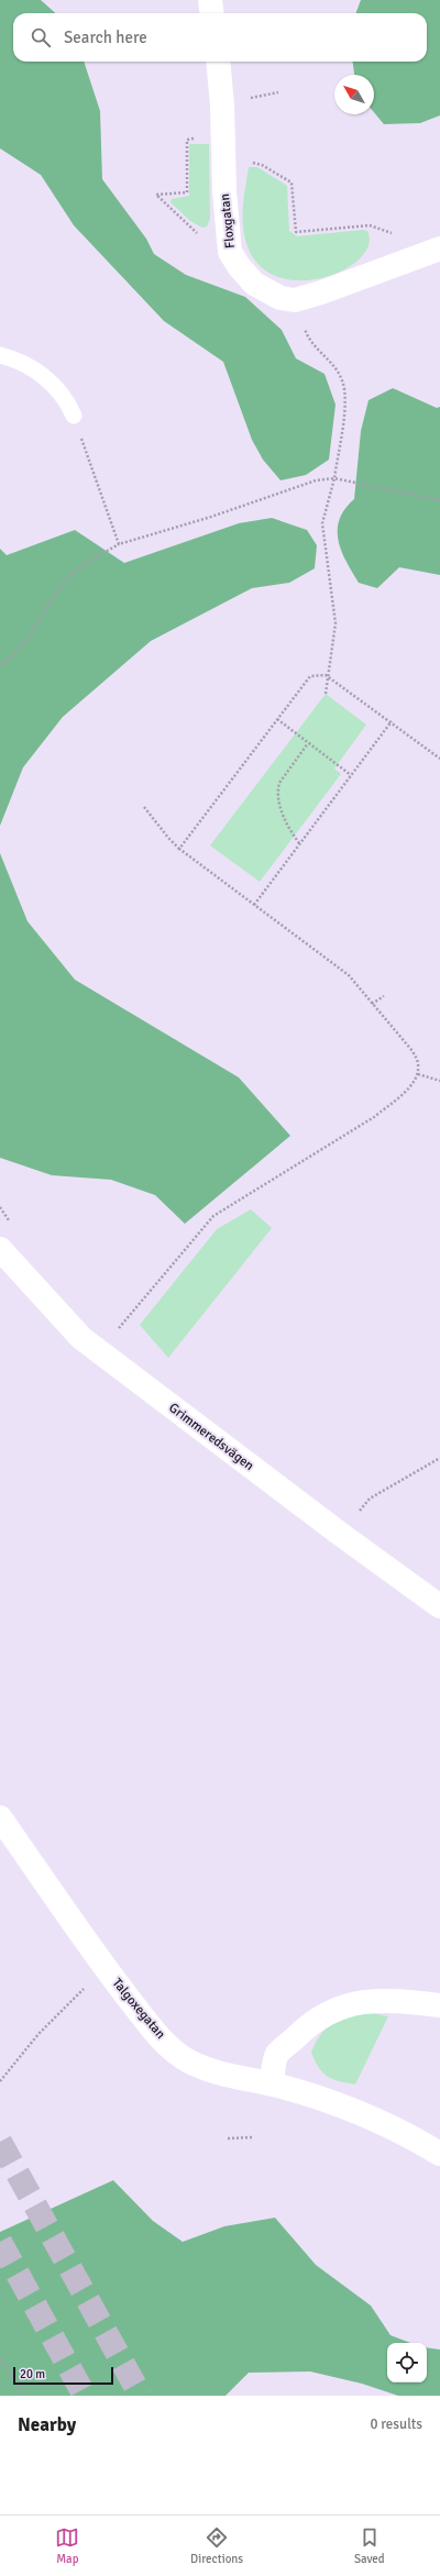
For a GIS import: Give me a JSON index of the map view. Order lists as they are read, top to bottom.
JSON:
{
  "streets": {
    "street": ["Floxgatan", "Grimmeredsvägen", "Talgoxegatan"]
  },
  "scale_bar": "20 m",
  "north": "top left",
  "page": {
    "search": "Search here",
    "scale": "20 m",
    "heading": ["Nearby", "0 results"],
    "nav": ["Map", "Directions", "Saved"]
  }
}
